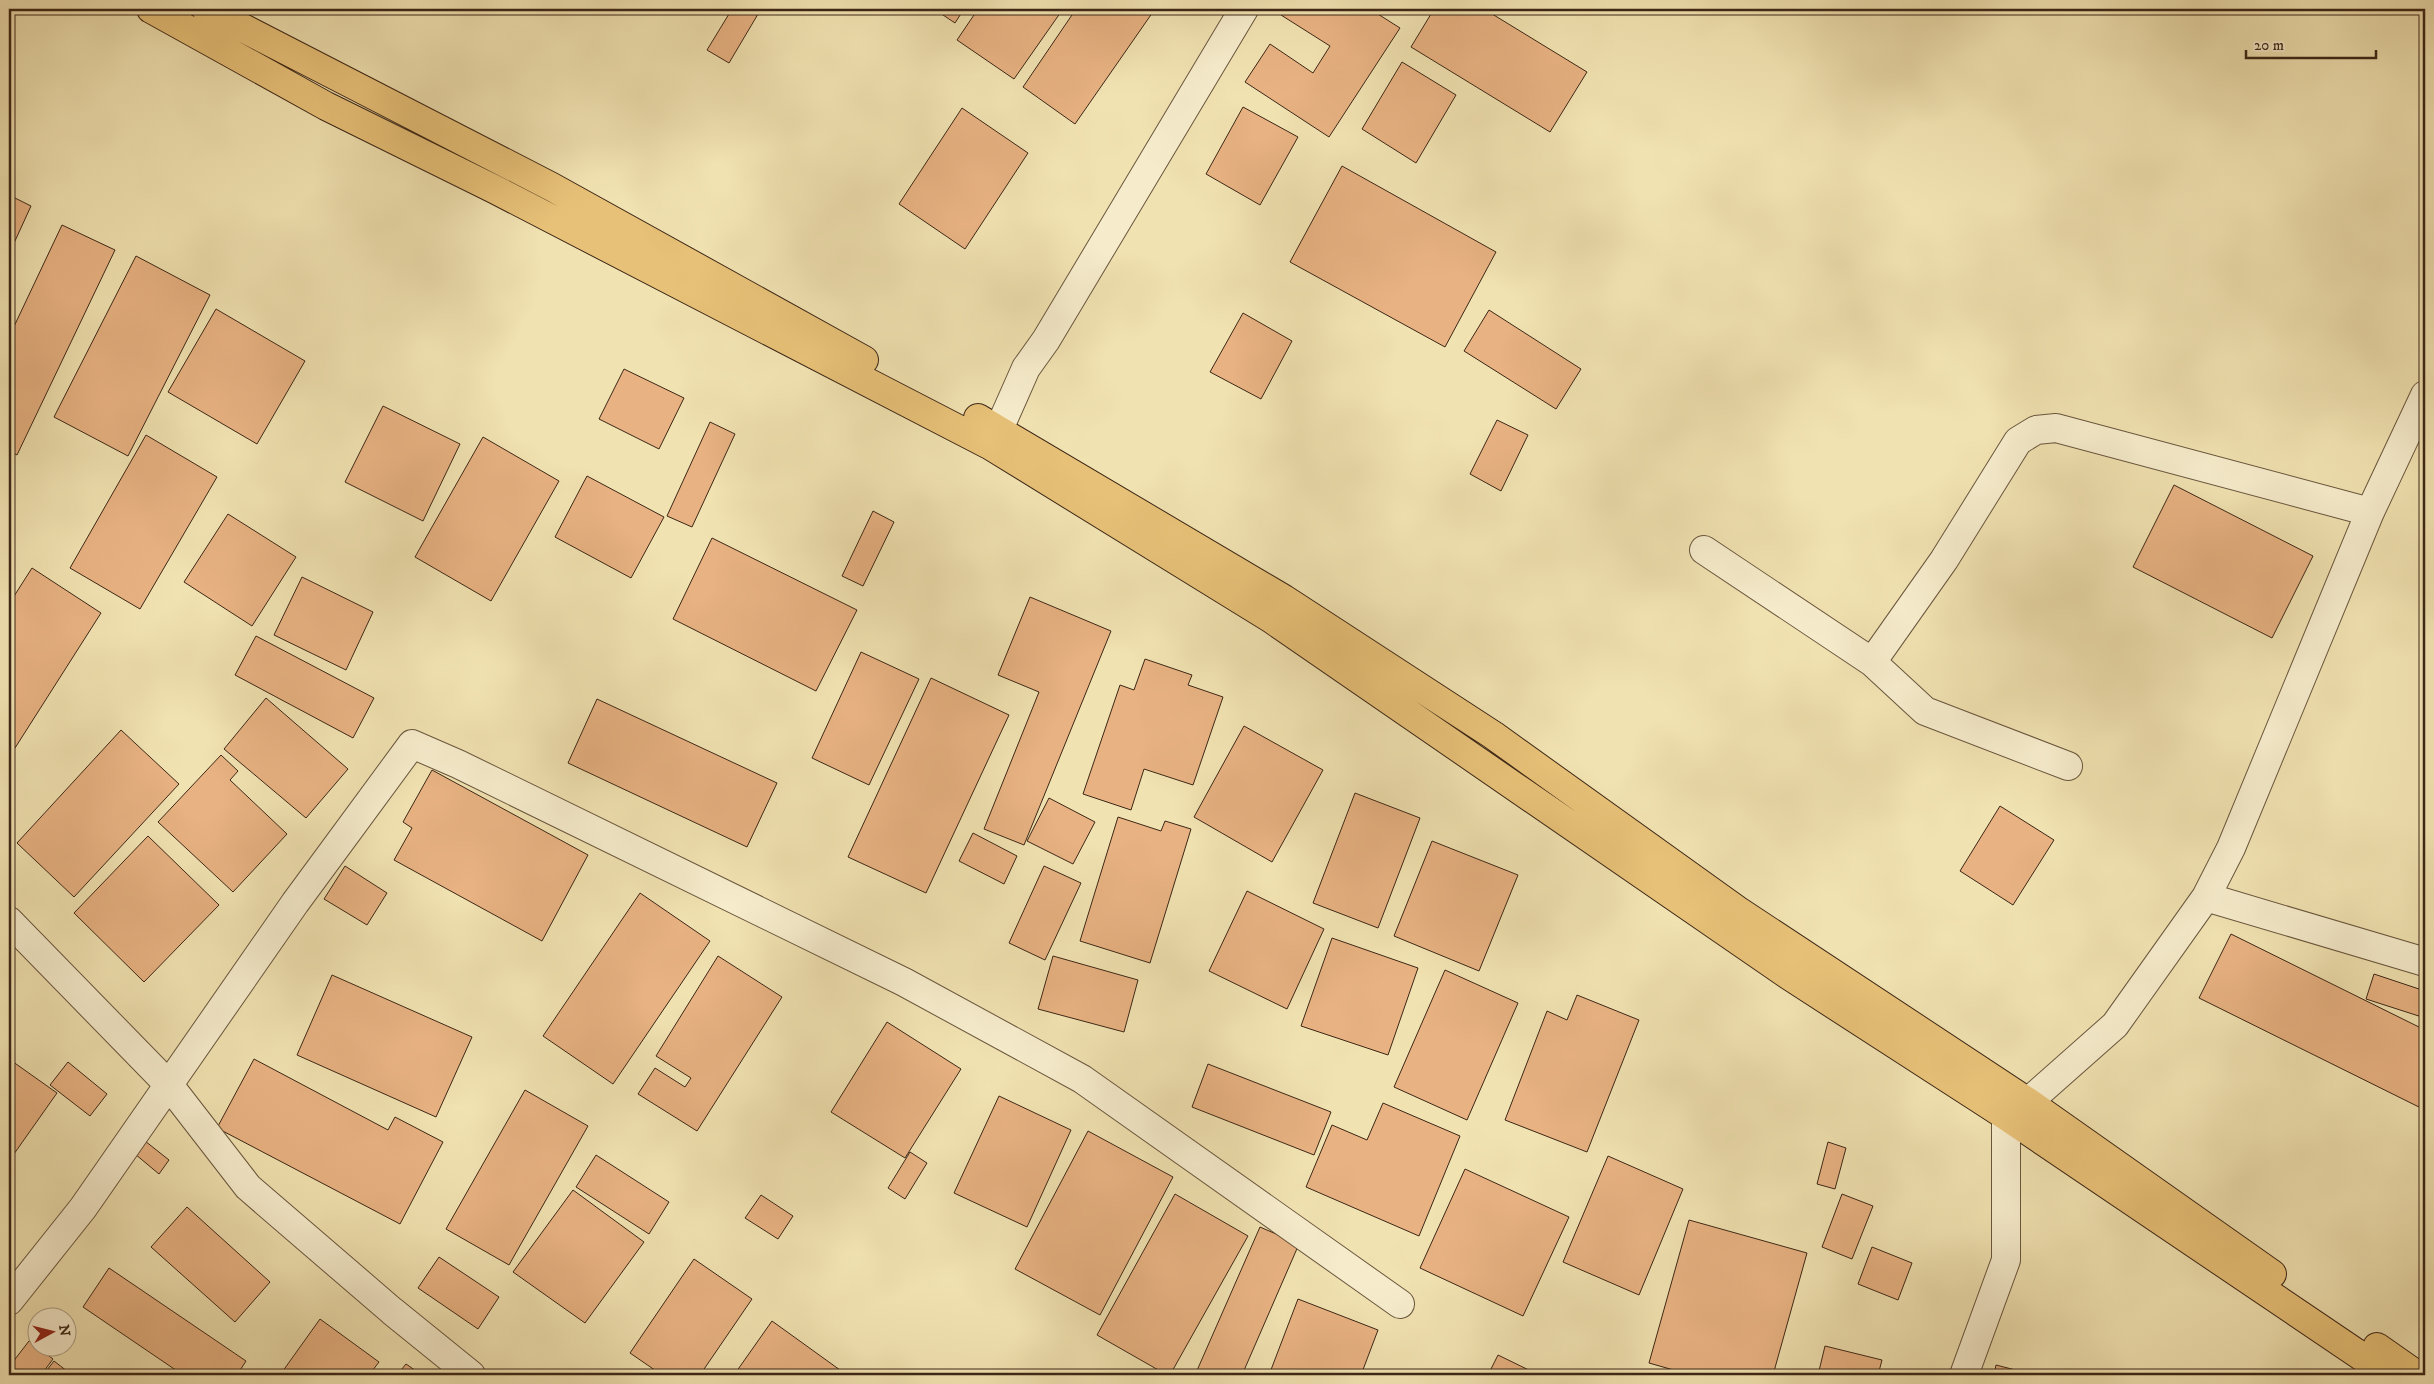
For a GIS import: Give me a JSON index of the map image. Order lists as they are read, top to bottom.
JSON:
{
  "scale_bar": "20 m",
  "north": "right"
}
